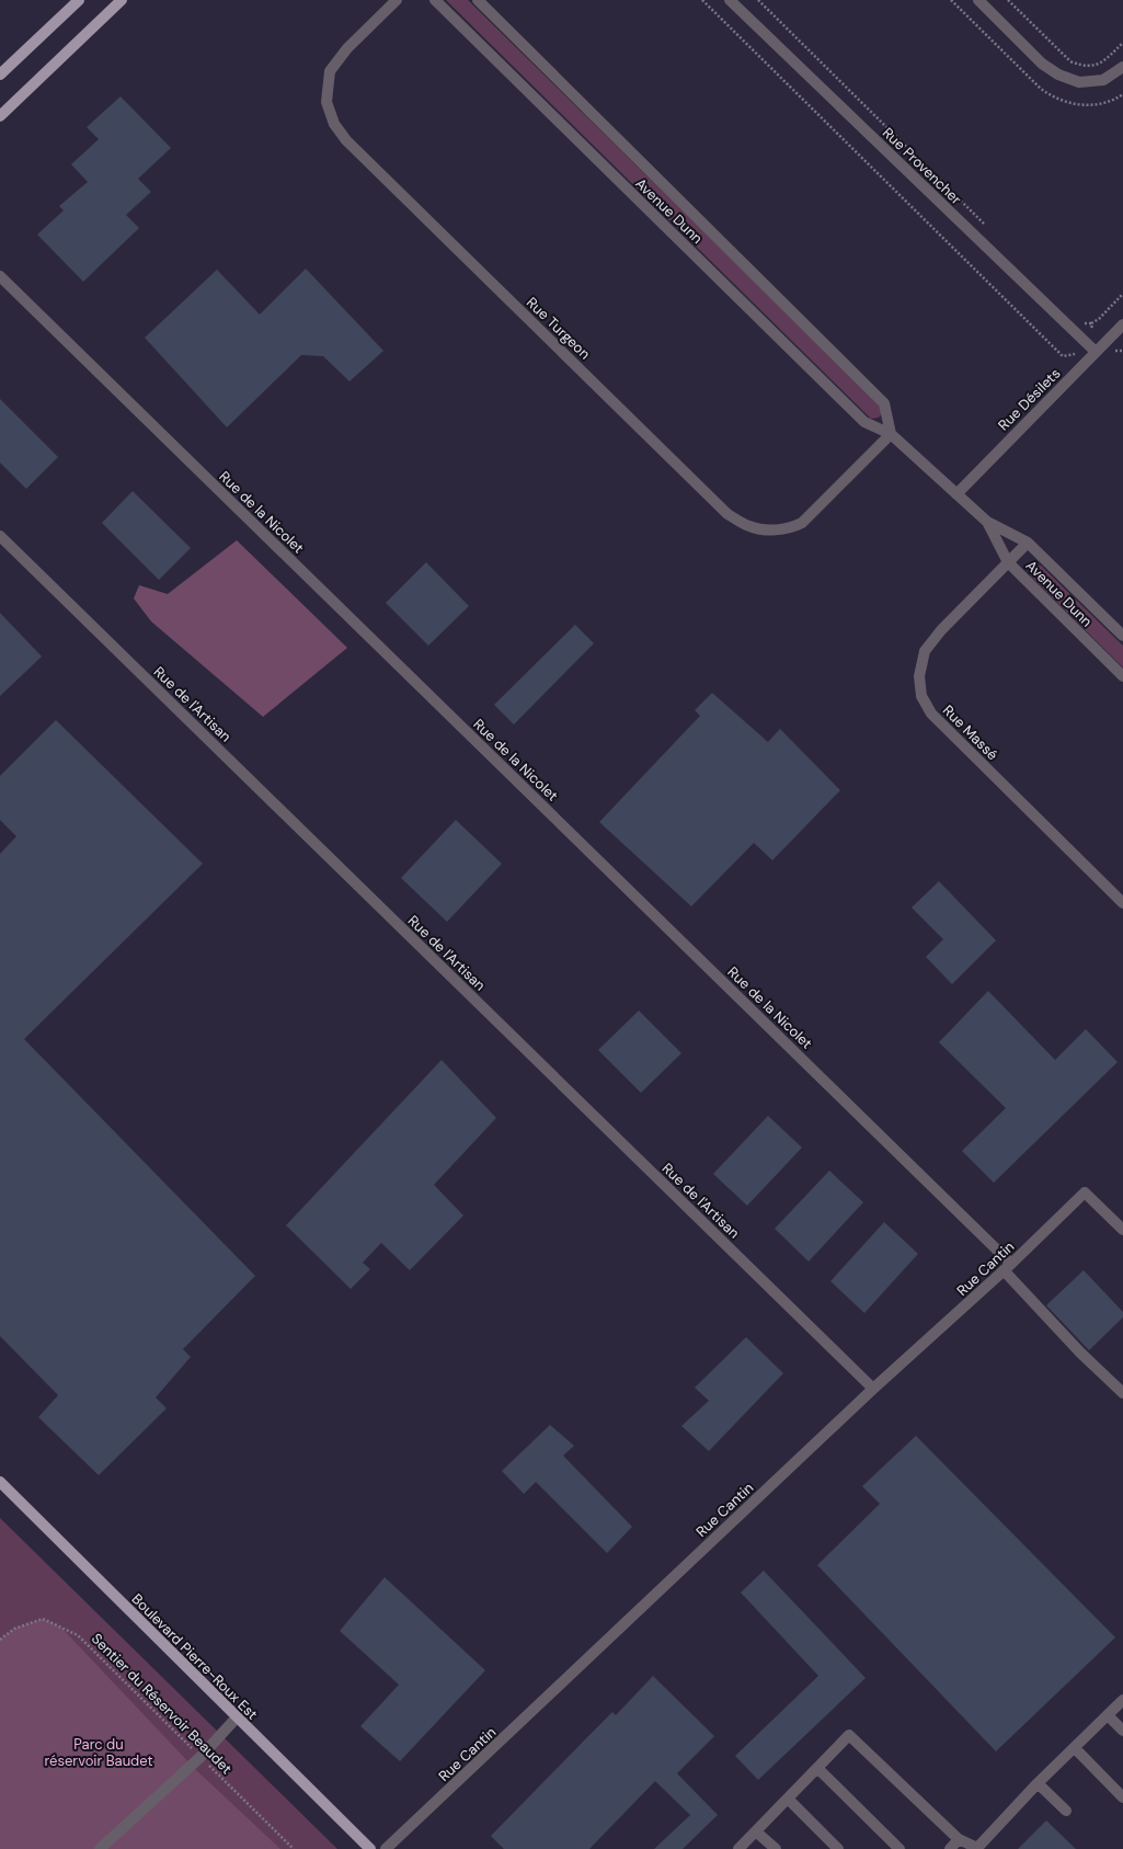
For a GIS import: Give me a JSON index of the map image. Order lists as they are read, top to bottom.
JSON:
{
  "streets": {
    "main road": ["Boulevard Pierre-Roux Est"],
    "street": [
      "Rue Provencher",
      "Avenue Dunn",
      "Rue Turgeon",
      "Rue Désilets",
      "Rue de la Nicolet",
      "Rue de l'Artisan",
      "Rue Massé",
      "Rue Cantin"
    ],
    "path": ["Sentier du Réservoir Beaudet"]
  },
  "crossings": [
    ["Rue Provencher", "Rue Désilets"],
    ["Avenue Dunn", "Rue Turgeon"],
    ["Avenue Dunn", "Rue Désilets"],
    ["Avenue Dunn", "Rue Massé"],
    ["Rue de la Nicolet", "Rue Cantin"],
    ["Rue de l'Artisan", "Rue Cantin"]
  ],
  "parks": ["Parc du réservoir Baudet"]
}
